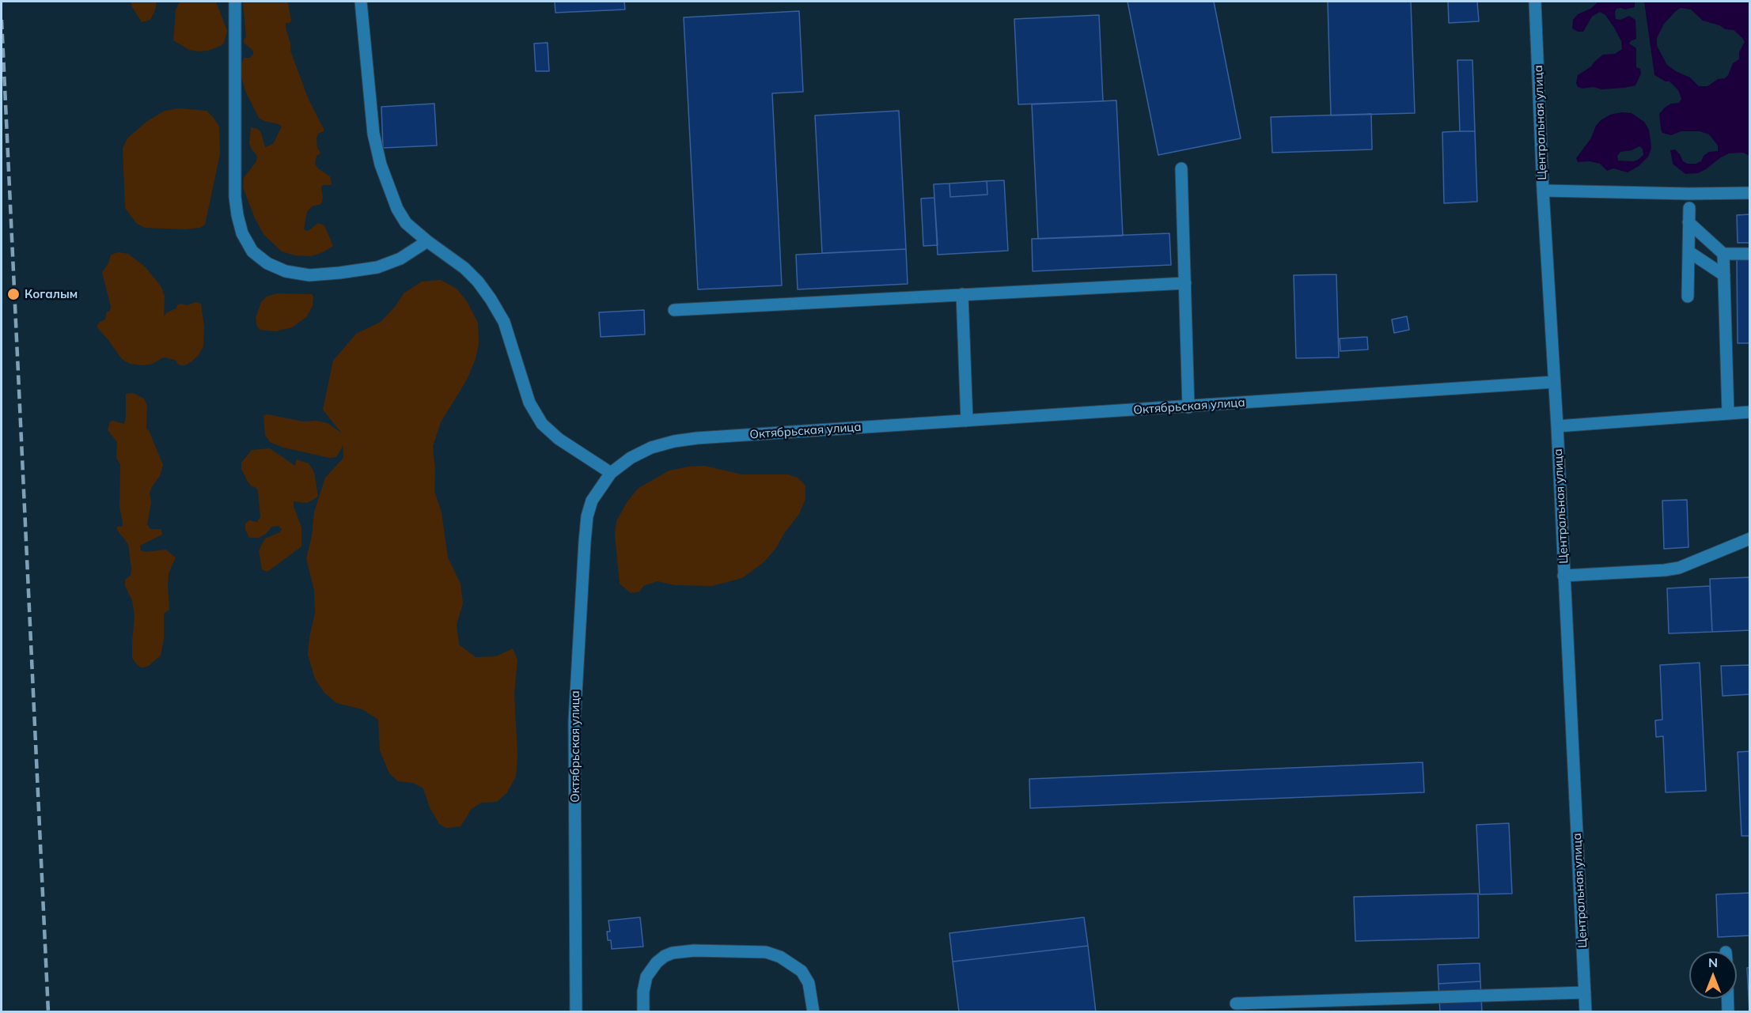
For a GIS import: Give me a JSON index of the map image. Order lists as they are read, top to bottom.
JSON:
{
  "streets": {
    "street": ["Центральная улица", "Октябрьская улица"]
  },
  "crossings": [
    ["Центральная улица", "Октябрьская улица"]
  ],
  "places": ["Когалым"],
  "north": "top"
}
